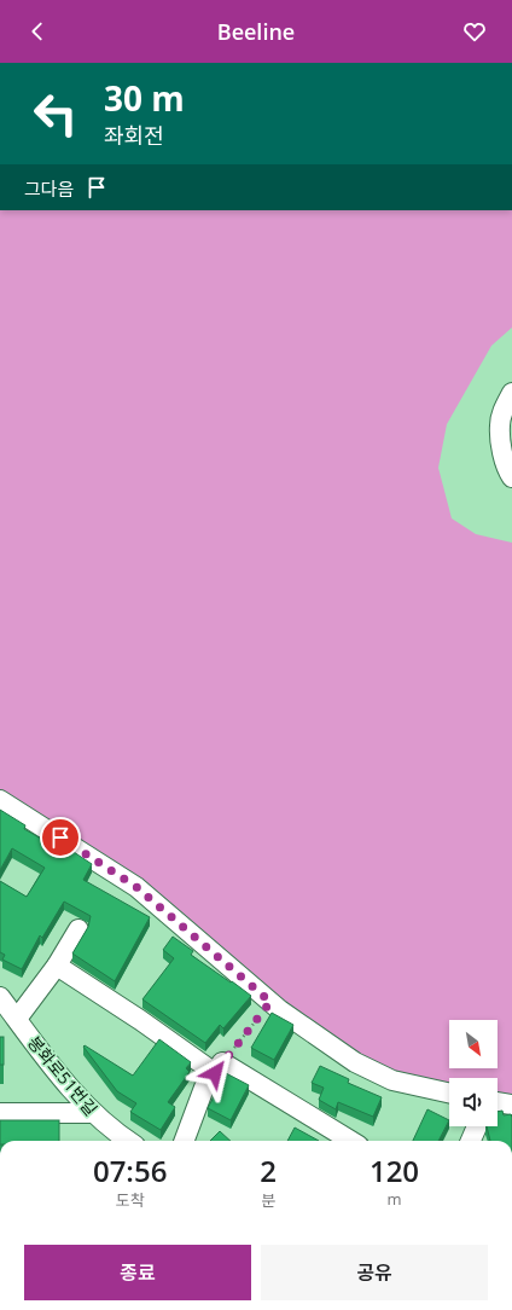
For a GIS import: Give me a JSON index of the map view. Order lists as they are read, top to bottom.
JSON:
{
  "streets": {
    "lane": ["봉화로51번길"]
  },
  "north": "bottom right",
  "page": {
    "header": "Beeline",
    "turn": ["30 m", "좌회전"],
    "then": "그다음",
    "eta": [
      "07:56",
      "도착",
      "2",
      "분",
      "120",
      "m"
    ],
    "buttons": ["종료", "공유"]
  }
}
